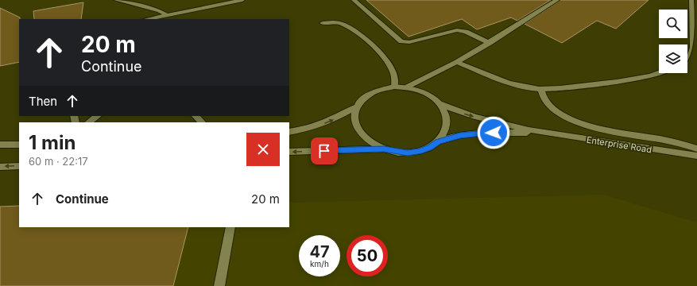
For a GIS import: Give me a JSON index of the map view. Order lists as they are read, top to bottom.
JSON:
{
  "streets": {
    "main road": ["Enterprise Road"]
  },
  "page": {
    "turn": ["20 m", "Continue"],
    "then": "Then",
    "heading": ["1 min", "60 m · 22:17"],
    "list": [
      {
        "name": "Continue",
        "value": "20 m"
      }
    ],
    "speed": "47 km/h",
    "limit": "50"
  }
}
